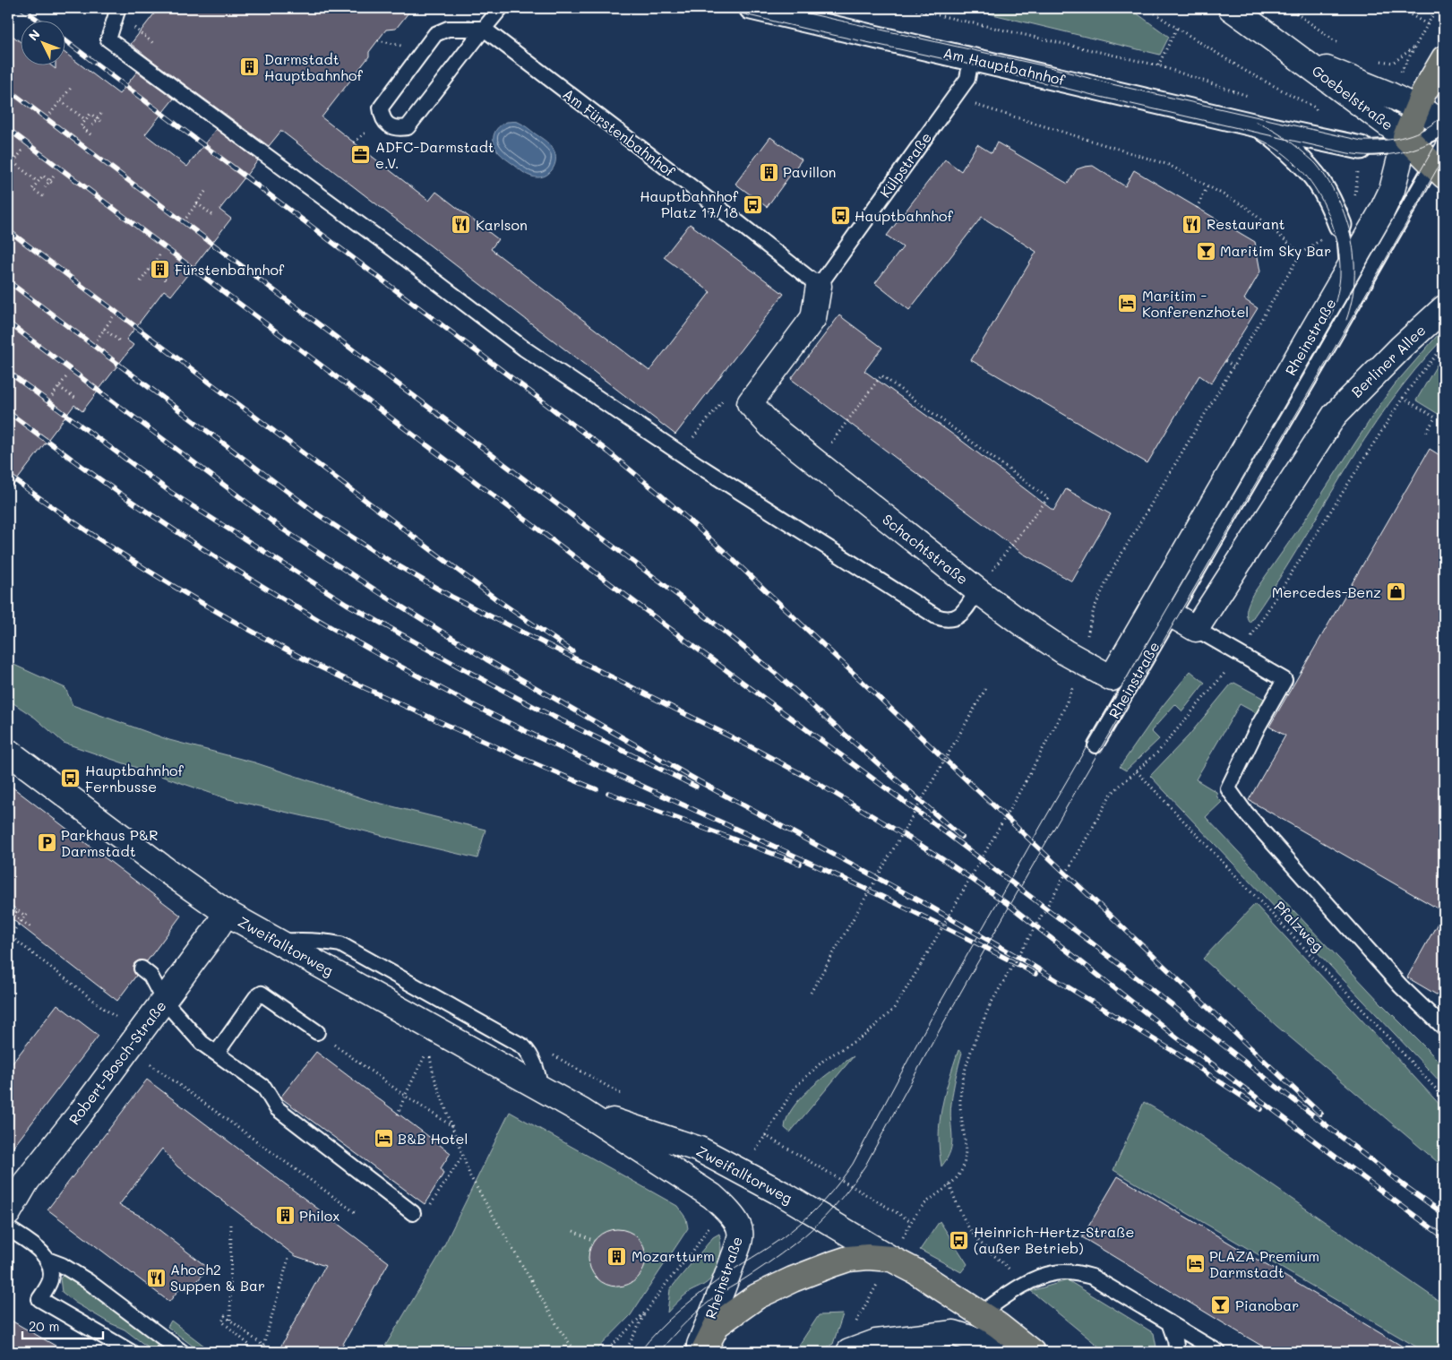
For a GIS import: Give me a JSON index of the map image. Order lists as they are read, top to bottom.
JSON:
{
  "streets": {
    "main road": ["Rheinstraße"],
    "street": [
      "Am Hauptbahnhof",
      "Goebelstraße",
      "Külpstraße",
      "Berliner Allee",
      "Schachtstraße",
      "Zweifalltorweg",
      "Robert-Bosch-Straße"
    ],
    "lane": ["Am Fürstenbahnhof"],
    "path": ["Pfalzweg"]
  },
  "crossings": [
    ["Am Hauptbahnhof", "Goebelstraße"],
    ["Am Hauptbahnhof", "Külpstraße"],
    ["Am Hauptbahnhof", "Rheinstraße"],
    ["Goebelstraße", "Rheinstraße"],
    ["Am Fürstenbahnhof", "Külpstraße"],
    ["Külpstraße", "Schachtstraße"],
    ["Rheinstraße", "Schachtstraße"],
    ["Rheinstraße", "Zweifalltorweg"],
    ["Zweifalltorweg", "Robert-Bosch-Straße"]
  ],
  "places": {
    "building": [
      "Darmstadt Hauptbahnhof",
      "Pavillon",
      "Fürstenbahnhof",
      "Philox",
      "Mozartturm"
    ],
    "office": ["ADFC-Darmstadt e.V."],
    "bus stop": [
      "Hauptbahnhof Platz 17/18",
      "Hauptbahnhof",
      "Hauptbahnhof Fernbusse",
      "Heinrich-Hertz-Straße (außer Betrieb)"
    ],
    "restaurant": ["Restaurant", "Karlson", "Ahoch2 Suppen & Bar"],
    "bar": ["Maritim Sky Bar", "Pianobar"],
    "hotel": ["Maritim - Konferenzhotel", "B&B Hotel", "PLAZA Premium Darmstadt"],
    "shop": ["Mercedes-Benz"],
    "parking": ["Parkhaus P&R Darmstadt"]
  },
  "scale_bar": "20 m",
  "north": "top left"
}
